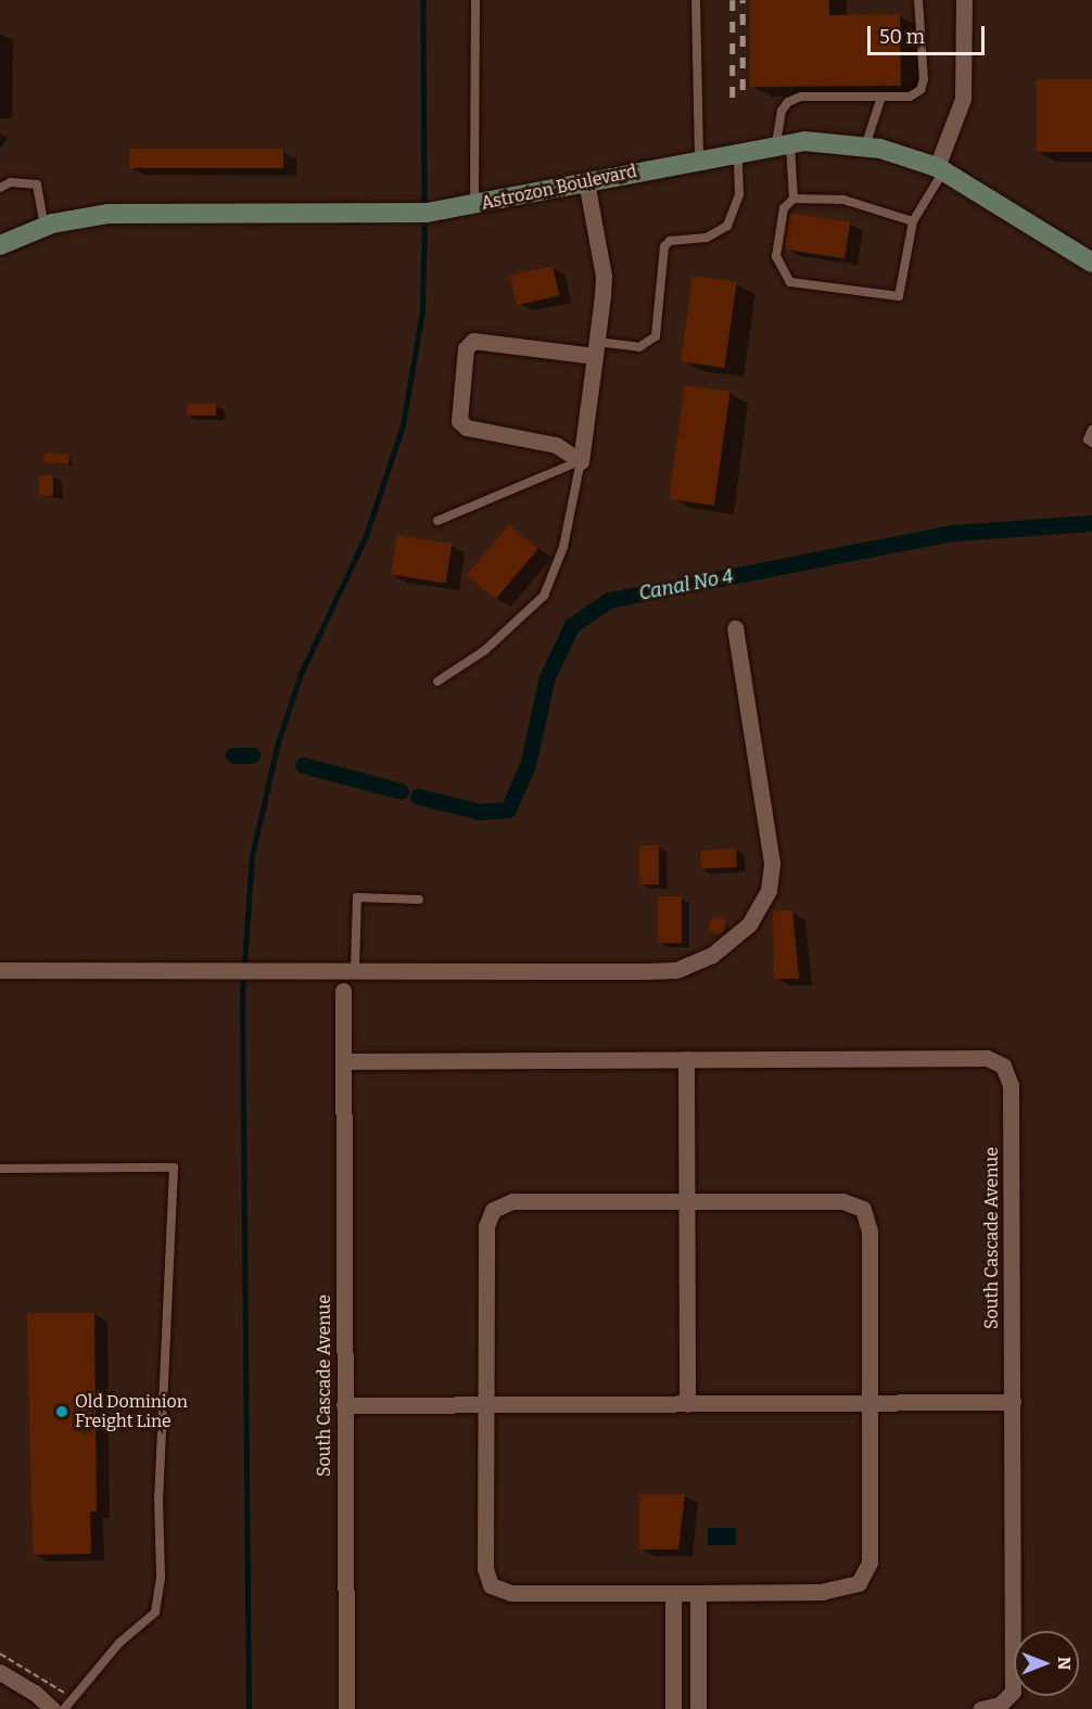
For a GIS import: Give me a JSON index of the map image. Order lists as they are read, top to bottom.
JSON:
{
  "streets": {
    "main road": ["Astrozon Boulevard"],
    "street": ["South Cascade Avenue"]
  },
  "water": ["Canal No 4"],
  "places": ["Old Dominion Freight Line"],
  "scale_bar": "50 m",
  "north": "right"
}
